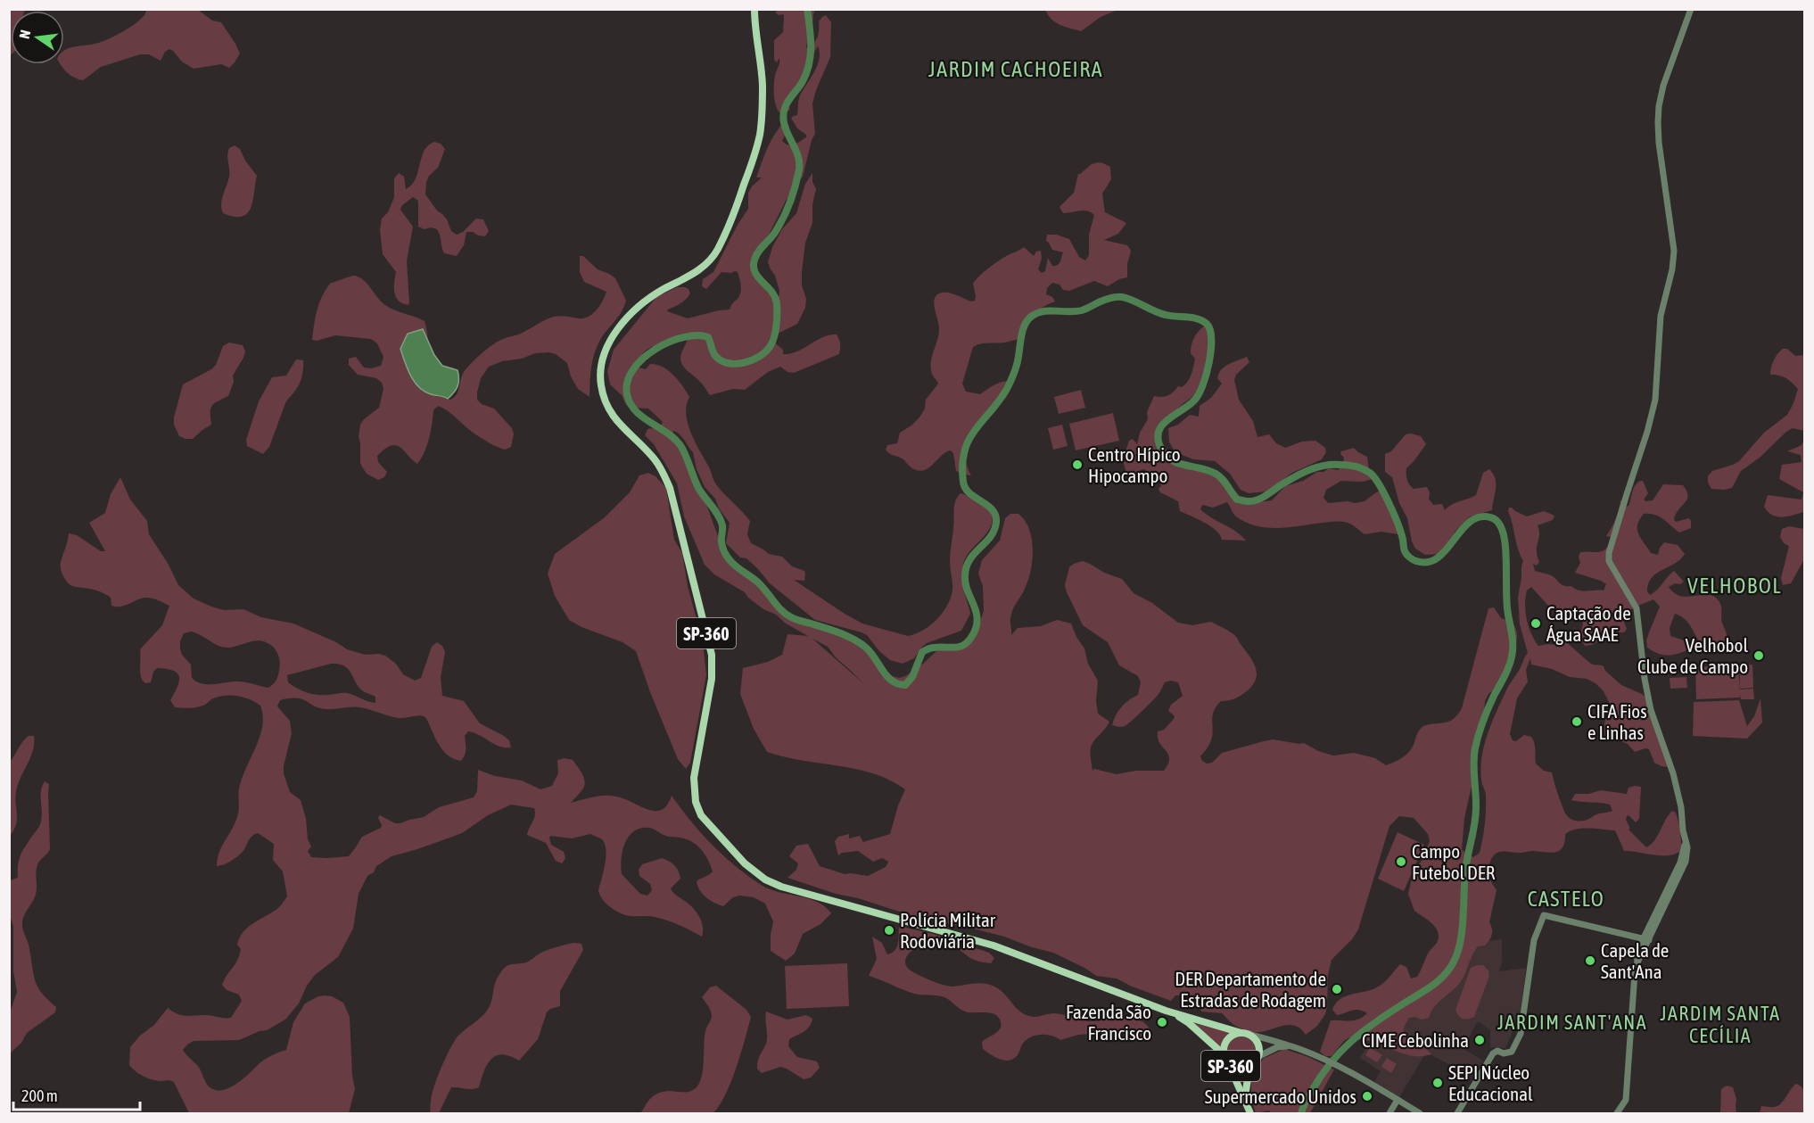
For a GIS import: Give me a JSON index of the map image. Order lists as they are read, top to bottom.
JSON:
{
  "streets": {
    "main road": ["SP-360"]
  },
  "districts": [
    "JARDIM CACHOEIRA",
    "VELHOBOL",
    "CASTELO",
    "JARDIM SANTA CECÍLIA",
    "JARDIM SANT'ANA"
  ],
  "places": [
    "Centro Hípico Hipocampo",
    "Captação de Água SAAE",
    "Velhobol Clube de Campo",
    "CIFA Fios e Linhas",
    "Campo Futebol DER",
    "Polícia Militar Rodoviária",
    "Capela de Sant'Ana",
    "DER Departamento de Estradas de Rodagem",
    "Fazenda São Francisco",
    "CIME Cebolinha",
    "SEPI Núcleo Educacional",
    "Supermercado Unidos"
  ],
  "scale_bar": "200 m",
  "north": "left"
}
